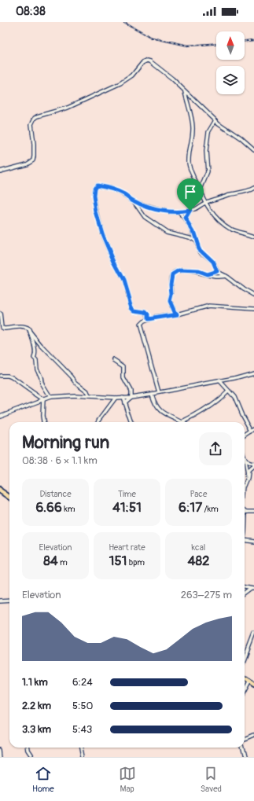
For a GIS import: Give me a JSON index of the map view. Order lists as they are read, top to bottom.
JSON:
{
  "north": "top",
  "page": {
    "status": "08:38",
    "heading": ["Morning run", "08:38 · 6 × 1.1 km"],
    "stats": [
      ["Distance", "6.66 km"],
      ["Time", "41:51"],
      ["Pace", "6:17 /km"],
      ["Elevation", "84 m"],
      ["Heart rate", "151 bpm"],
      ["kcal", "482"]
    ],
    "chart": ["Elevation", "263–275 m"],
    "list": [
      {
        "name": "1.1 km",
        "note": "6:24"
      },
      {
        "name": "2.2 km",
        "note": "5:50"
      },
      {
        "name": "3.3 km",
        "note": "5:43"
      }
    ],
    "tabs": ["Home", "Map", "Saved"]
  }
}
